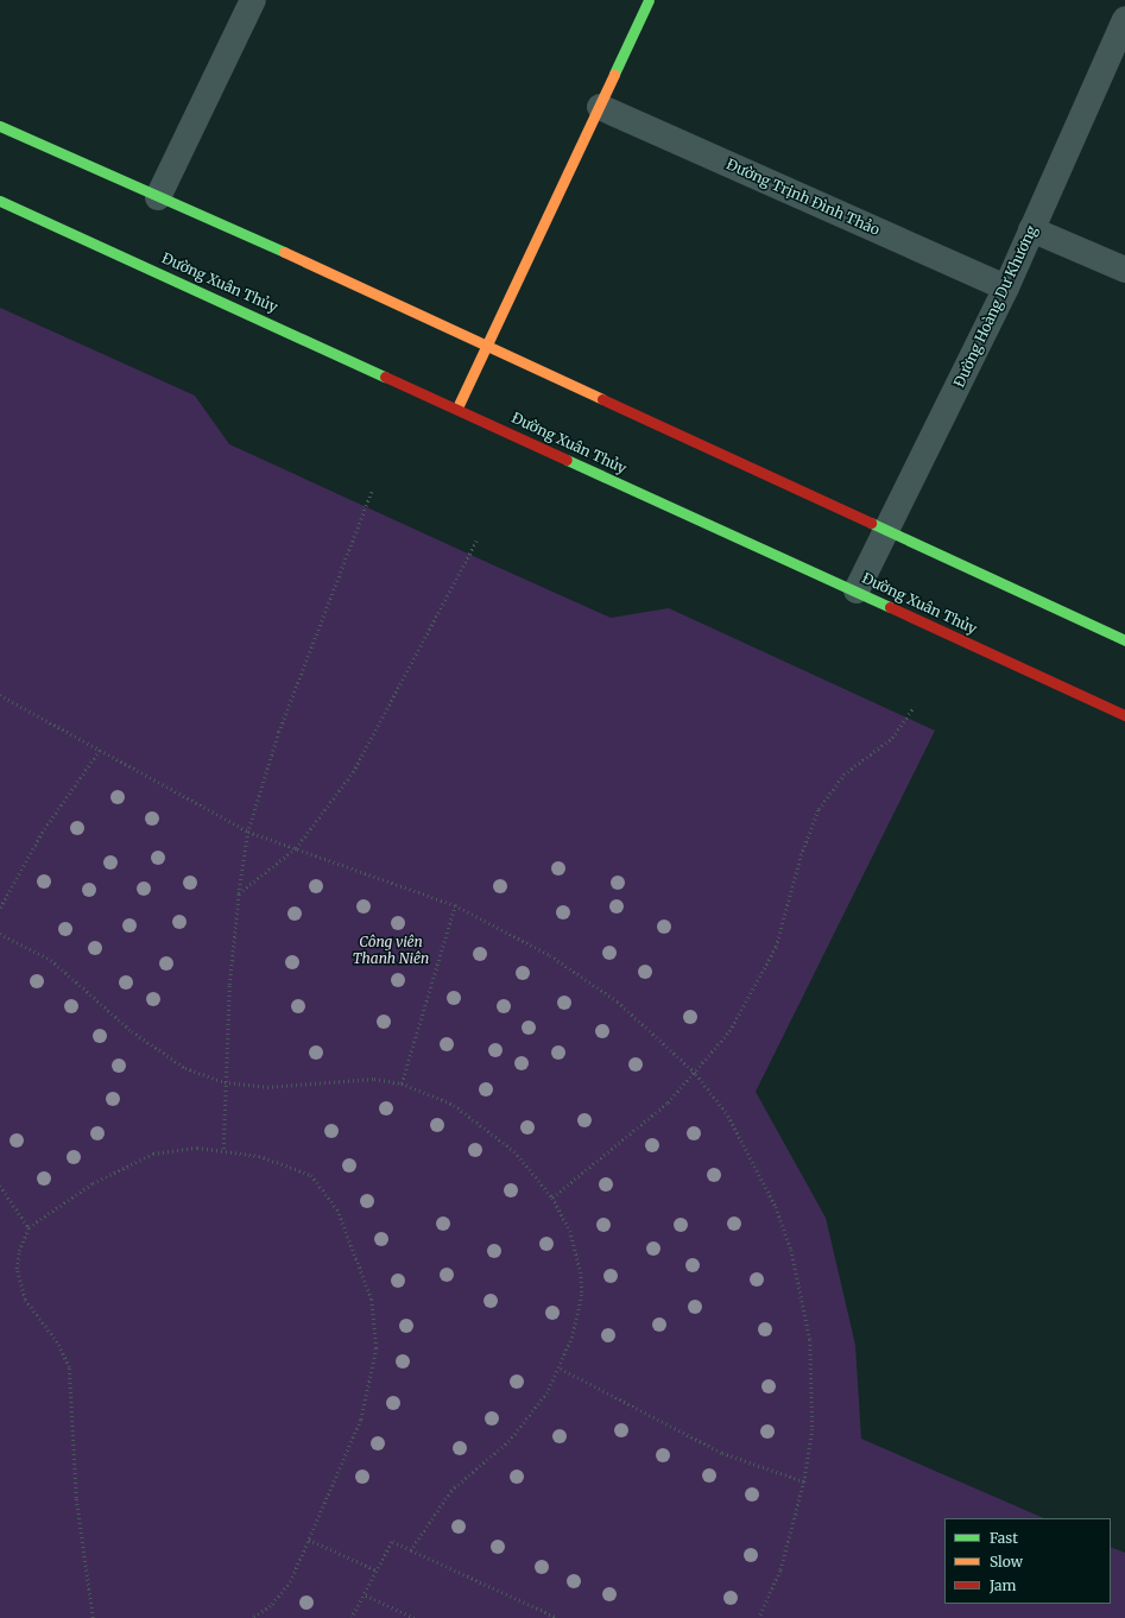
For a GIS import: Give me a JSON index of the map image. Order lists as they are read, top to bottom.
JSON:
{
  "streets": {
    "main road": ["Đường Xuân Thủy"],
    "street": ["Đường Trịnh Đình Thảo", "Đường Hoàng Dư Khương"]
  },
  "crossings": [
    ["Đường Trịnh Đình Thảo", "Đường Hoàng Dư Khương"],
    ["Đường Xuân Thủy", "Đường Hoàng Dư Khương"]
  ],
  "parks": ["Công viên Thanh Niên"],
  "legend": ["Fast", "Slow", "Jam"]
}
